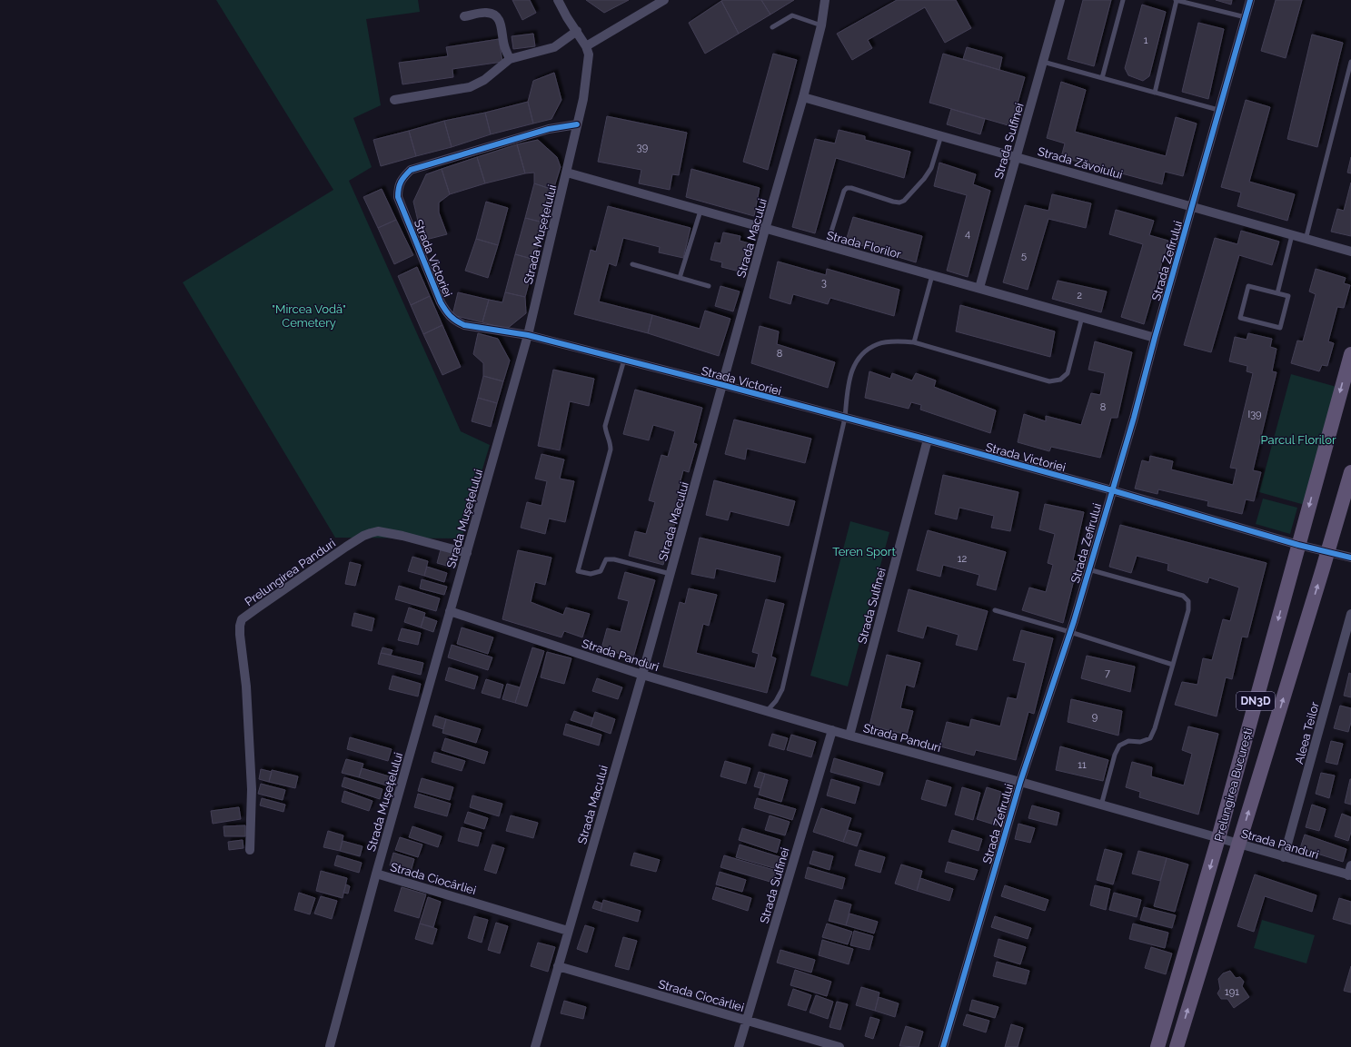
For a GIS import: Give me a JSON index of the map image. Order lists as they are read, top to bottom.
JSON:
{
  "streets": {
    "main road": ["DN3D", "Prelungirea București"],
    "street": [
      "Strada Sulfinei",
      "Strada Zăvoiului",
      "Strada Mușețelului",
      "Strada Macului",
      "Strada Florilor",
      "Strada Victoriei",
      "Strada Zefirului",
      "Prelungirea Panduri",
      "Strada Panduri",
      "Aleea Teilor",
      "Strada Ciocârliei"
    ]
  },
  "crossings": [
    ["Strada Sulfinei", "Strada Zăvoiului"],
    ["Strada Sulfinei", "Strada Florilor"],
    ["Strada Sulfinei", "Strada Victoriei"],
    ["Strada Sulfinei", "Strada Panduri"],
    ["Strada Sulfinei", "Strada Ciocârliei"],
    ["Strada Zăvoiului", "Strada Macului"],
    ["Strada Zăvoiului", "Strada Zefirului"],
    ["Strada Mușețelului", "Strada Florilor"],
    ["Strada Mușețelului", "Strada Victoriei"],
    ["Strada Mușețelului", "Prelungirea Panduri"],
    ["Strada Mușețelului", "Strada Panduri"],
    ["Strada Mușețelului", "Strada Ciocârliei"],
    ["Strada Macului", "Strada Florilor"],
    ["Strada Macului", "Strada Victoriei"],
    ["Strada Macului", "Strada Panduri"],
    ["Strada Macului", "Strada Ciocârliei"],
    ["Strada Florilor", "Strada Zefirului"],
    ["Strada Victoriei", "Strada Zefirului"],
    ["Strada Victoriei", "Prelungirea București"],
    ["Strada Zefirului", "Strada Panduri"],
    ["Strada Panduri", "Aleea Teilor"],
    ["Strada Panduri", "Prelungirea București"]
  ],
  "parks": ["\"Mircea Vodă\" Cemetery", "Parcul Florilor", "Teren Sport"],
  "house_numbers": [
    "1",
    "39",
    "4",
    "5",
    "3",
    "2",
    "8",
    "8",
    "I39",
    "12",
    "7",
    "9",
    "11",
    "191"
  ]
}
